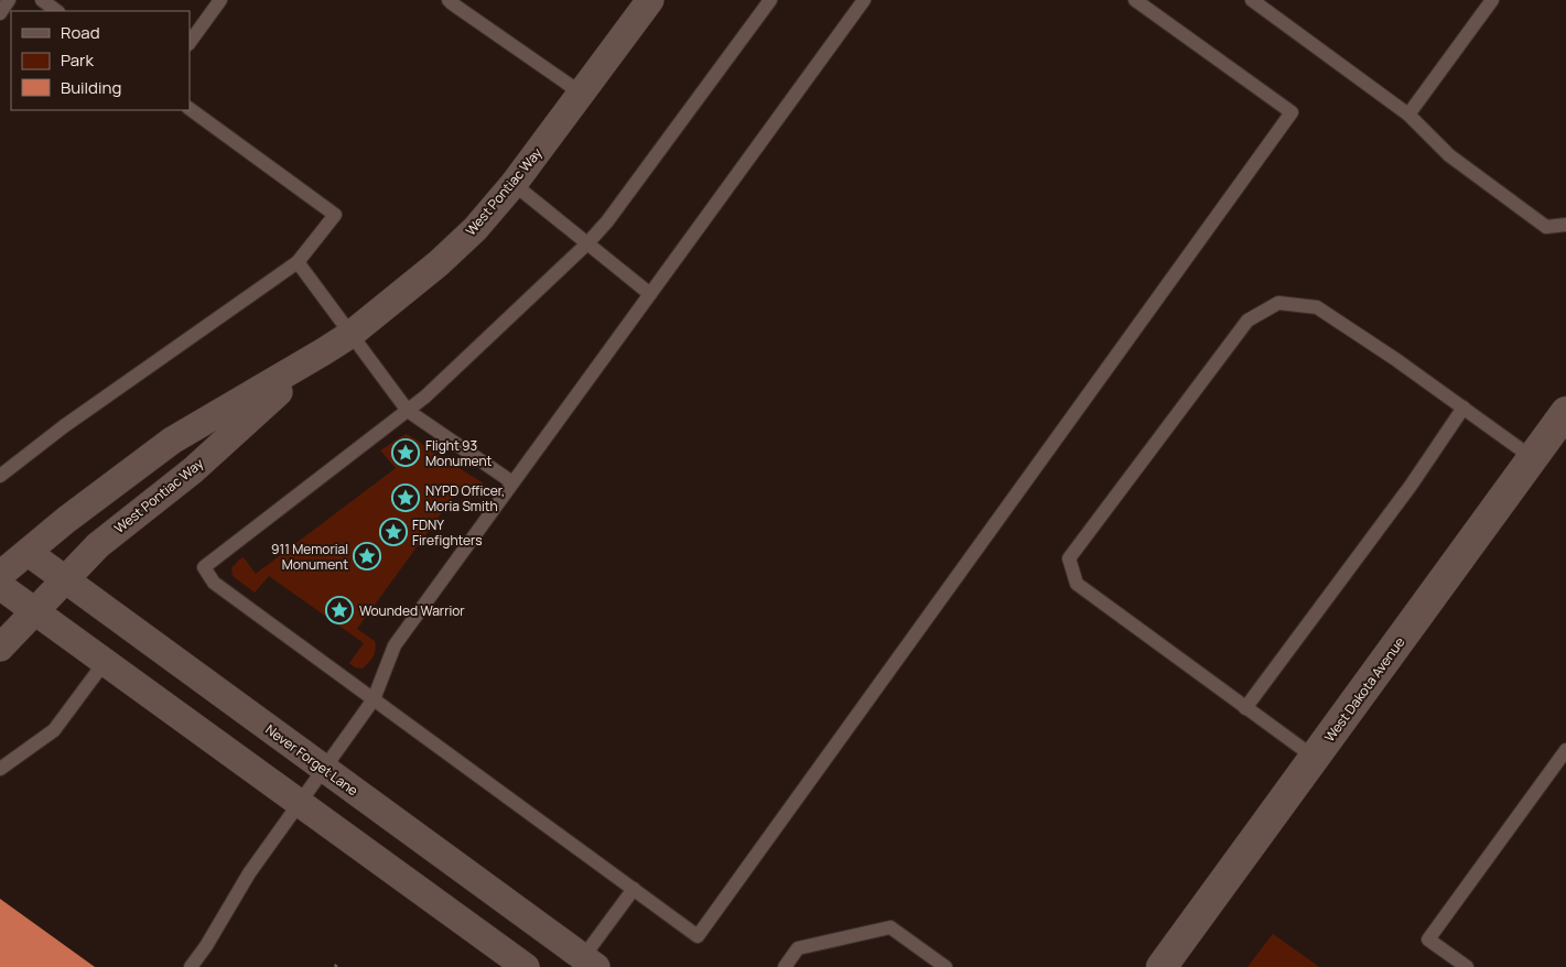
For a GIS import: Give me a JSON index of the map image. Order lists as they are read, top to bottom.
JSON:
{
  "streets": {
    "street": ["West Pontiac Way", "West Dakota Avenue", "Never Forget Lane"]
  },
  "crossings": [
    ["West Pontiac Way", "Never Forget Lane"]
  ],
  "places": {
    "place": [
      "Flight 93 Monument",
      "NYPD Officer, Moria Smith",
      "FDNY Firefighters",
      "911 Memorial Monument",
      "Wounded Warrior"
    ]
  },
  "legend": ["Road", "Park", "Building"]
}
